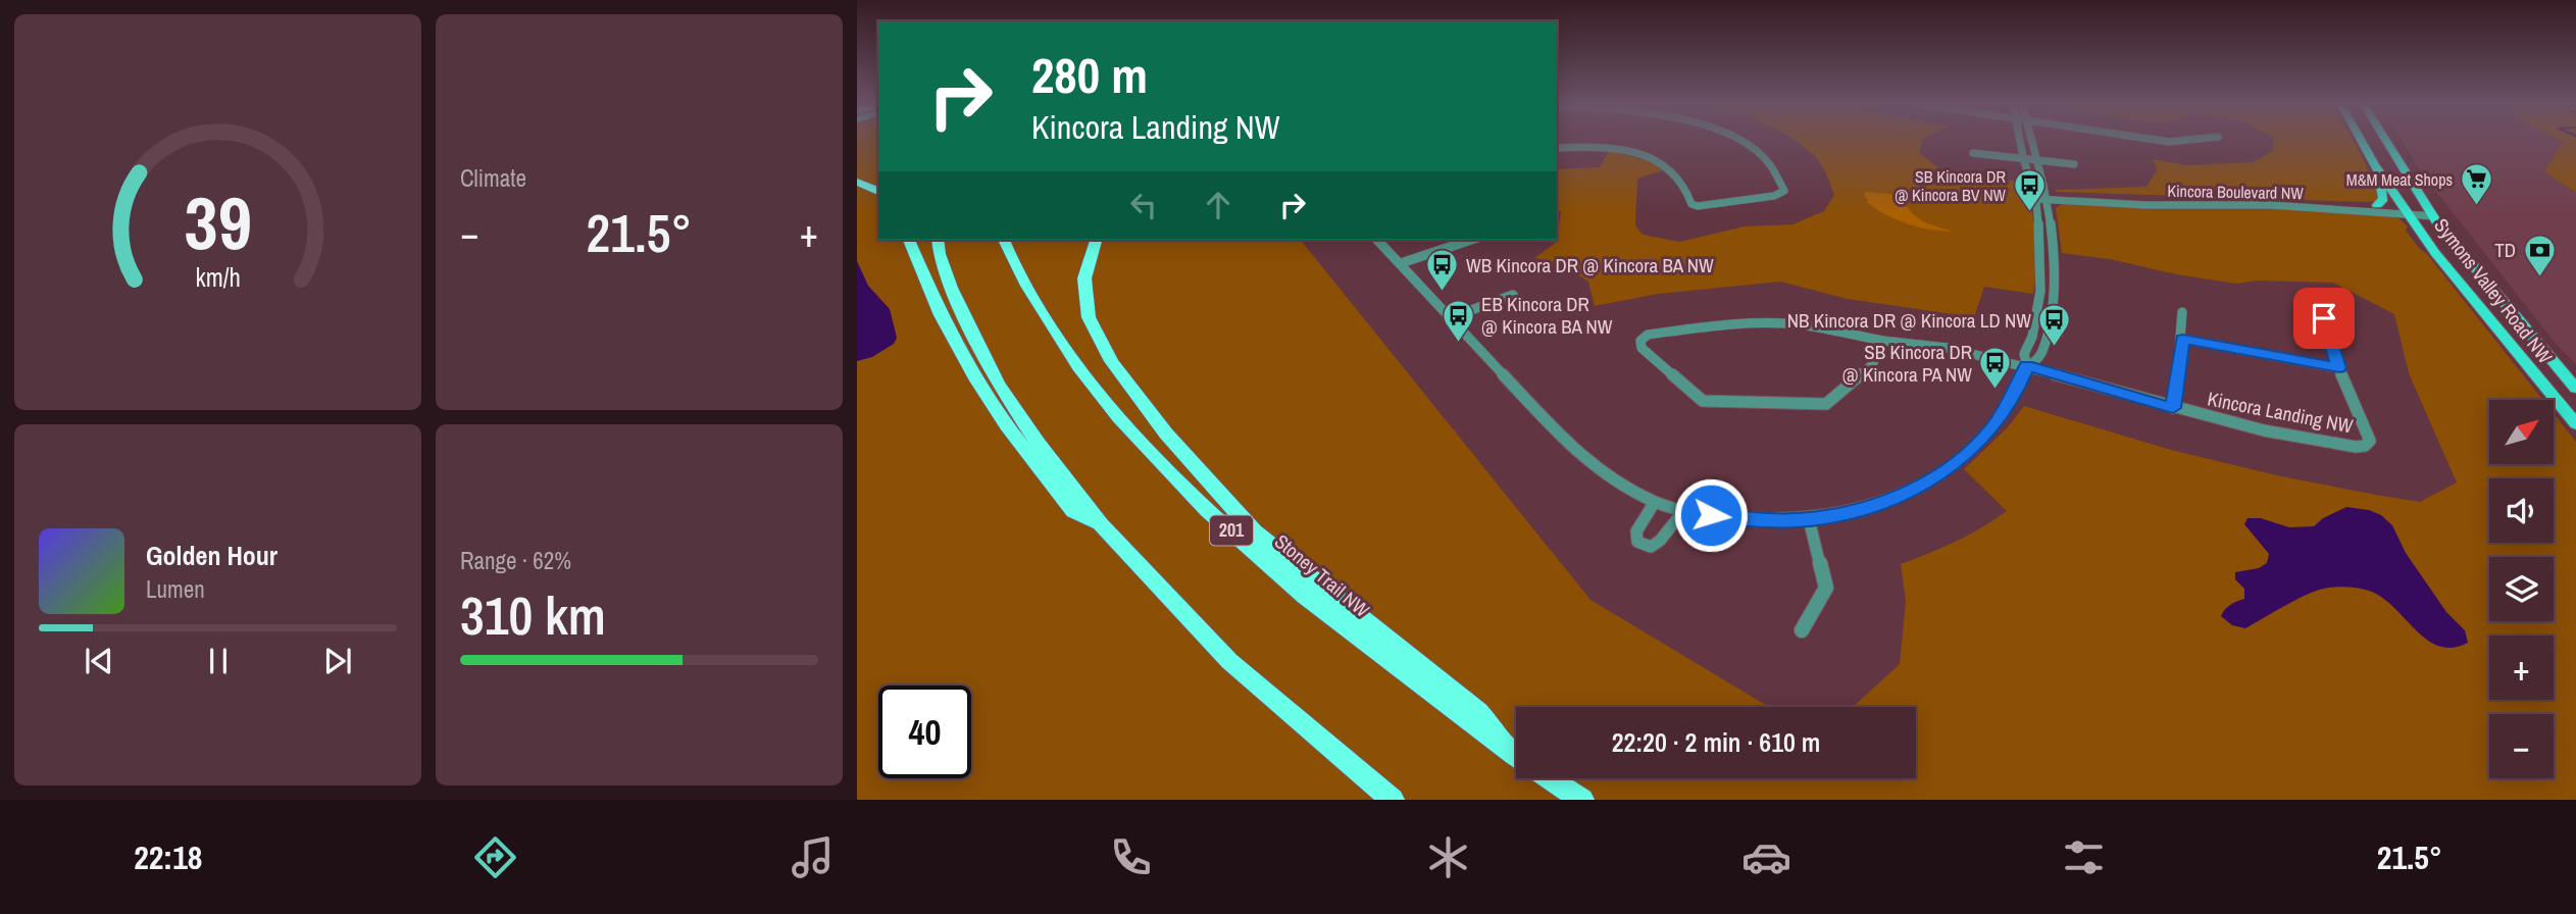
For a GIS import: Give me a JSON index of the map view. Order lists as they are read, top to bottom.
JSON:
{
  "streets": {
    "highway": ["201", "Stoney Trail NW"],
    "main road": ["Symons Valley Road NW"],
    "street": ["Kincora Boulevard NW", "Kincora Landing NW"]
  },
  "crossings": [
    ["Kincora Boulevard NW", "Symons Valley Road NW"]
  ],
  "places": {
    "supermarket": ["M&M Meat Shops"],
    "bus stop": [
      "SB Kincora DR @ Kincora BV NW",
      "WB Kincora DR @ Kincora BA NW",
      "EB Kincora DR @ Kincora BA NW",
      "NB Kincora DR @ Kincora LD NW",
      "SB Kincora DR @ Kincora PA NW"
    ],
    "bank": ["TD"]
  },
  "north": "top right",
  "page": {
    "tile": [
      "Climate",
      ["Range · 62%", "310 km"]
    ],
    "turn": ["280 m", "Kincora Landing NW"],
    "heat": ["−", "21.5°", "+"],
    "map_buttons": ["+", "−"],
    "song": ["Golden Hour", "Lumen"],
    "limit": "40",
    "trip": "22:20 · 2 min · 610 m",
    "tabs": ["22:18", "21.5°"],
    "gauge": ["39", "km/h"]
  }
}
